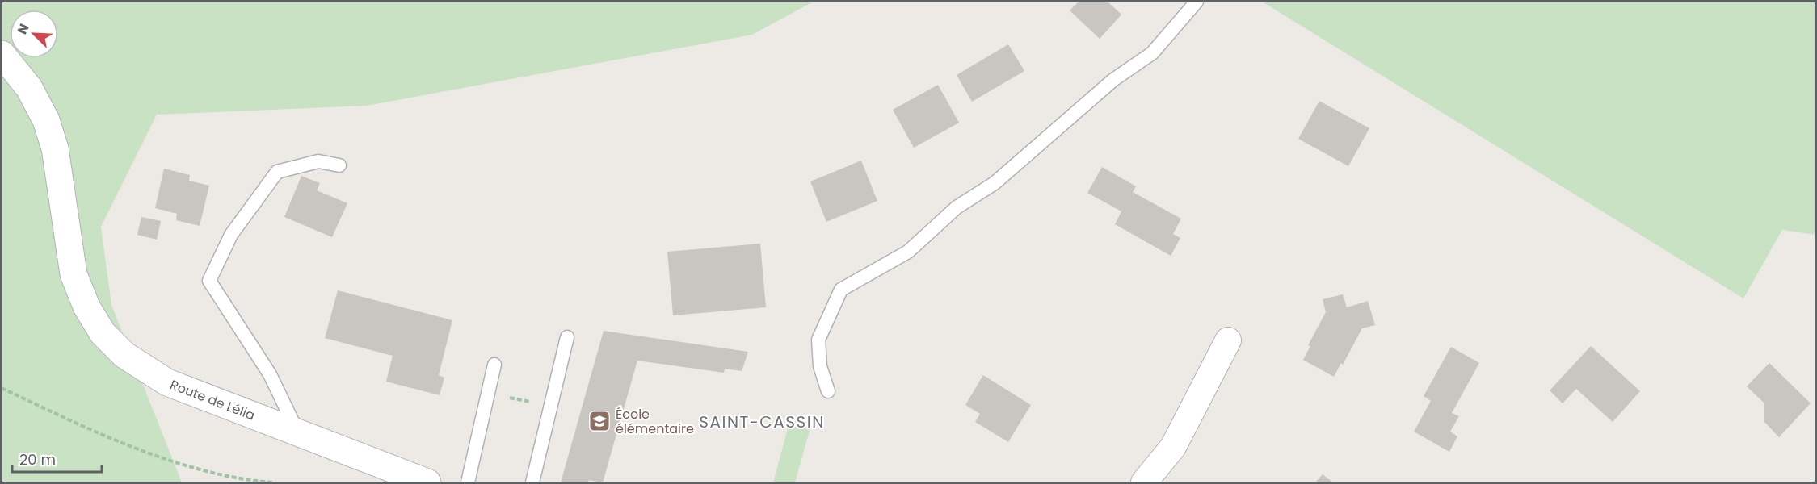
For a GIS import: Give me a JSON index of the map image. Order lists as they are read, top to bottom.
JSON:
{
  "streets": {
    "street": ["Route de Lélia"]
  },
  "districts": ["SAINT-CASSIN"],
  "places": {
    "school or university": ["École élémentaire"]
  },
  "scale_bar": "20 m",
  "north": "top left"
}
